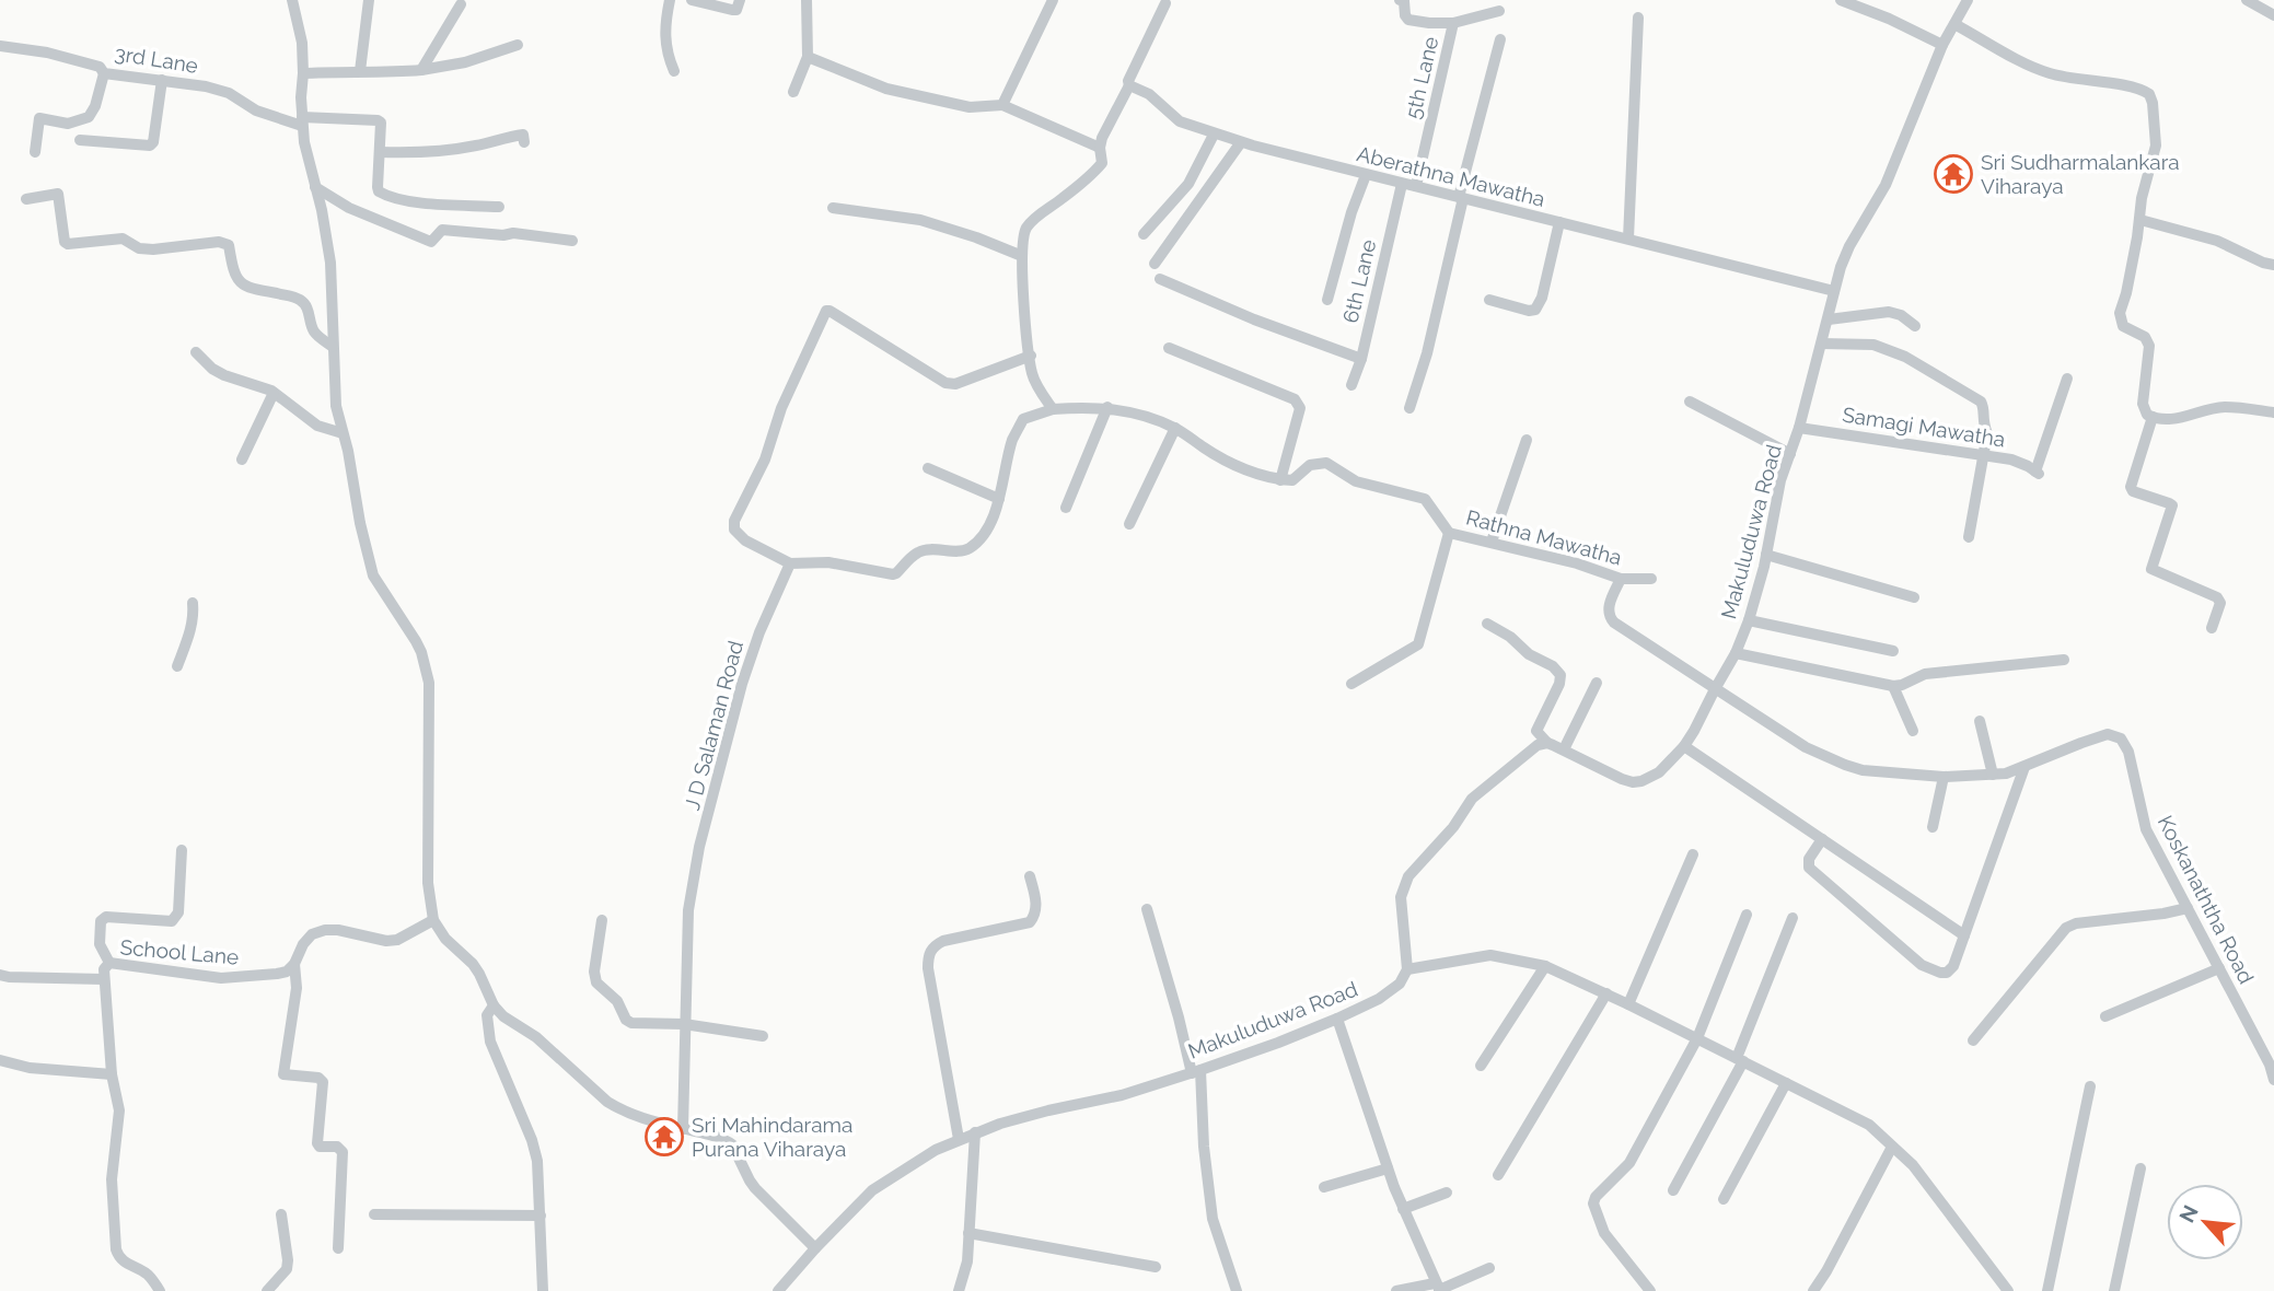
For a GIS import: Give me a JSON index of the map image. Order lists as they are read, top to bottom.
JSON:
{
  "streets": {
    "street": [
      "3rd Lane",
      "5th Lane",
      "Aberathna Mawatha",
      "6th Lane",
      "Samagi Mawatha",
      "Makuluduwa Road",
      "Rathna Mawatha",
      "J D Salaman Road",
      "Koskanaththa Road",
      "School Lane"
    ]
  },
  "crossings": [
    ["5th Lane", "Aberathna Mawatha"],
    ["Aberathna Mawatha", "6th Lane"],
    ["Aberathna Mawatha", "Makuluduwa Road"],
    ["Samagi Mawatha", "Makuluduwa Road"],
    ["Makuluduwa Road", "Koskanaththa Road"],
    ["Rathna Mawatha", "Koskanaththa Road"]
  ],
  "places": {
    "temple": ["Sri Sudharmalankara Viharaya", "Sri Mahindarama Purana Viharaya"]
  },
  "north": "top left"
}
